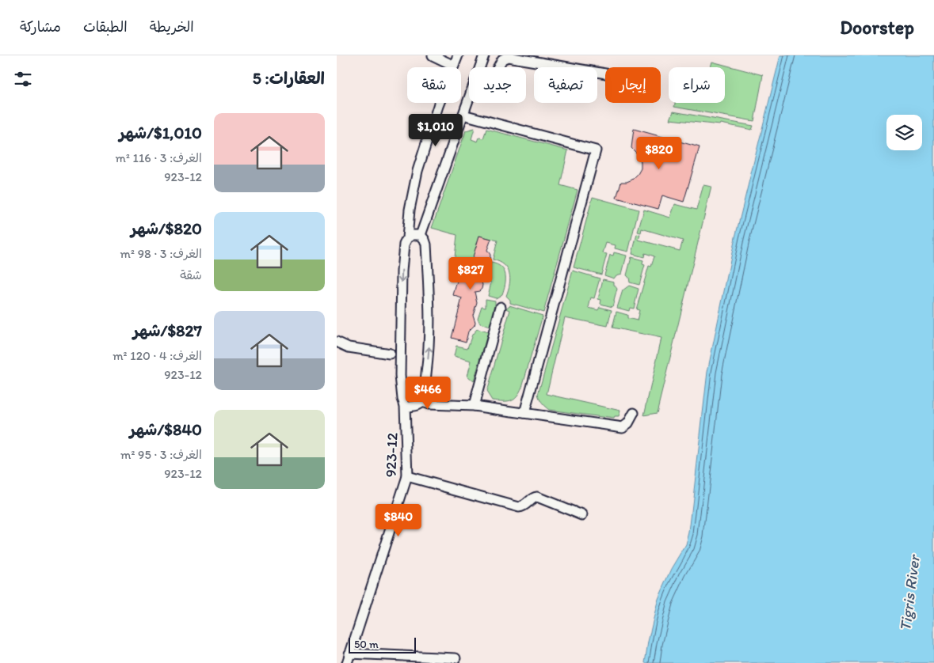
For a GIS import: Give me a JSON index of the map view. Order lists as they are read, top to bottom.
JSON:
{
  "streets": {
    "street": ["923-12"]
  },
  "water": ["Tigris River"],
  "scale_bar": "50 m",
  "page": {
    "header": "Doorstep",
    "nav": ["الخريطة", "الطبقات", "مشاركة"],
    "heading": "العقارات: 5",
    "chip": [
      "شراء",
      "إيجار",
      "تصفية",
      "جديد",
      "شقة"
    ],
    "list": [
      {
        "name": "$1,010/شهر",
        "note": "الغرف: 3 · 116 m² · 923-12"
      },
      {
        "name": "$820/شهر",
        "note": "الغرف: 3 · 98 m² · شقة"
      },
      {
        "name": "$827/شهر",
        "note": "الغرف: 4 · 120 m² · 923-12"
      },
      {
        "name": "$840/شهر",
        "note": "الغرف: 3 · 95 m² · 923-12"
      }
    ],
    "price": [
      "$1,010",
      "$820",
      "$827",
      "$466",
      "$840"
    ],
    "scale": "50 m"
  }
}
